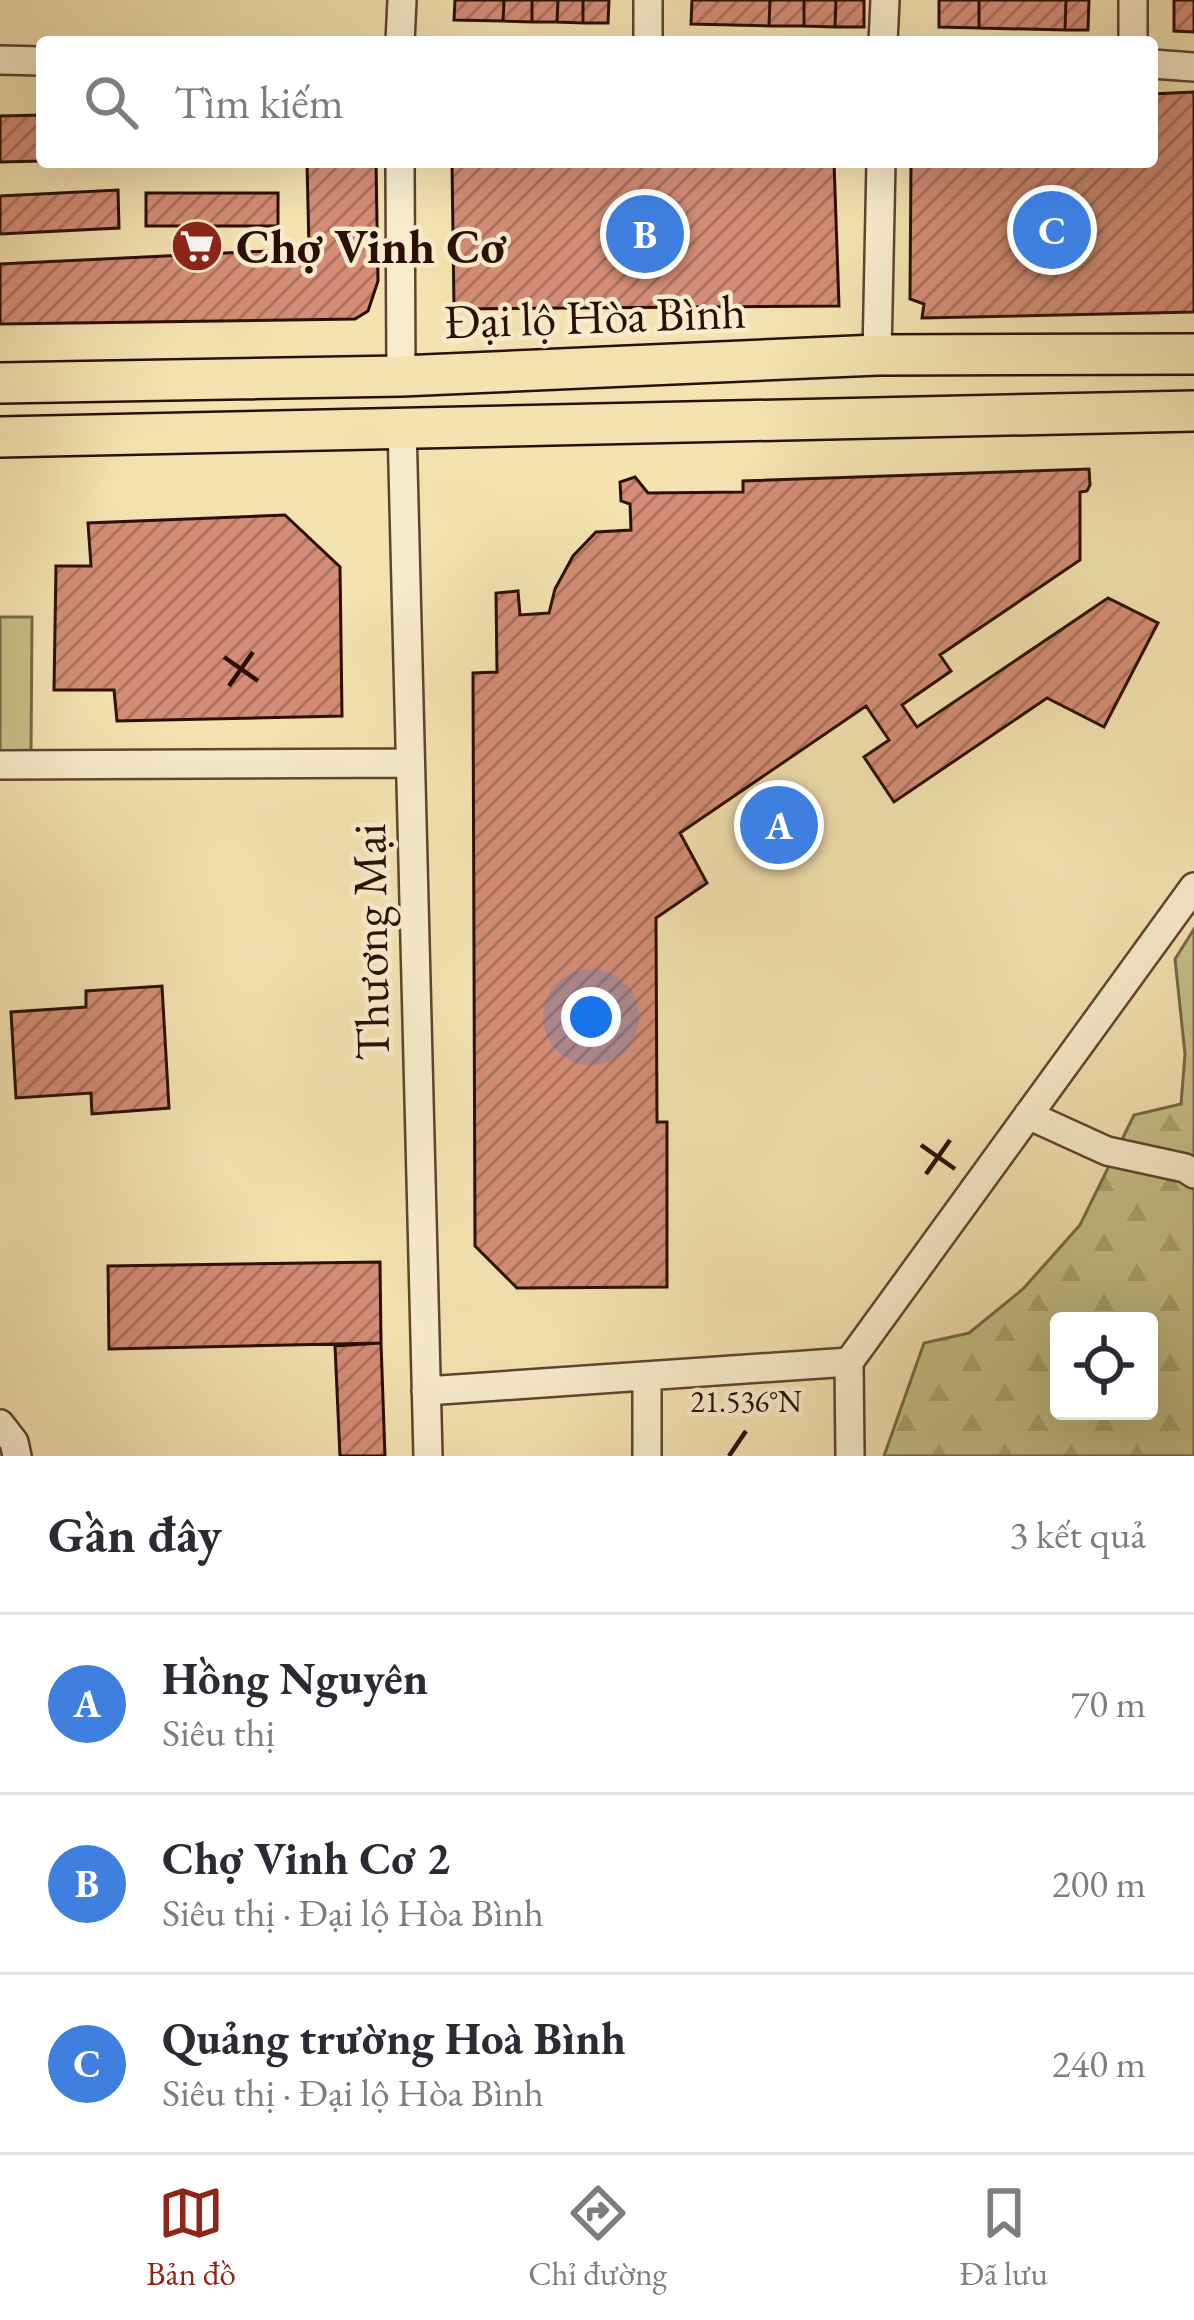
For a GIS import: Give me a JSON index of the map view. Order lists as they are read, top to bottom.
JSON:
{
  "streets": {
    "highway": ["Đại lộ Hòa Bình"],
    "street": ["Thương Mại"]
  },
  "places": {
    "supermarket": ["Chợ Vinh Cơ"]
  },
  "page": {
    "search": "Tìm kiếm",
    "pins": ["C", "B", "A"],
    "heading": ["Gần đây", "3 kết quả"],
    "list": [
      {
        "mark": "A",
        "name": "Hồng Nguyên",
        "note": "Siêu thị",
        "value": "70 m"
      },
      {
        "mark": "B",
        "name": "Chợ Vinh Cơ 2",
        "note": "Siêu thị · Đại lộ Hòa Bình",
        "value": "200 m"
      },
      {
        "mark": "C",
        "name": "Quảng trường Hoà Bình",
        "note": "Siêu thị · Đại lộ Hòa Bình",
        "value": "240 m"
      }
    ],
    "nav": ["Bản đồ", "Chỉ đường", "Đã lưu"]
  },
  "coordinates": ["21.536°N"]
}
